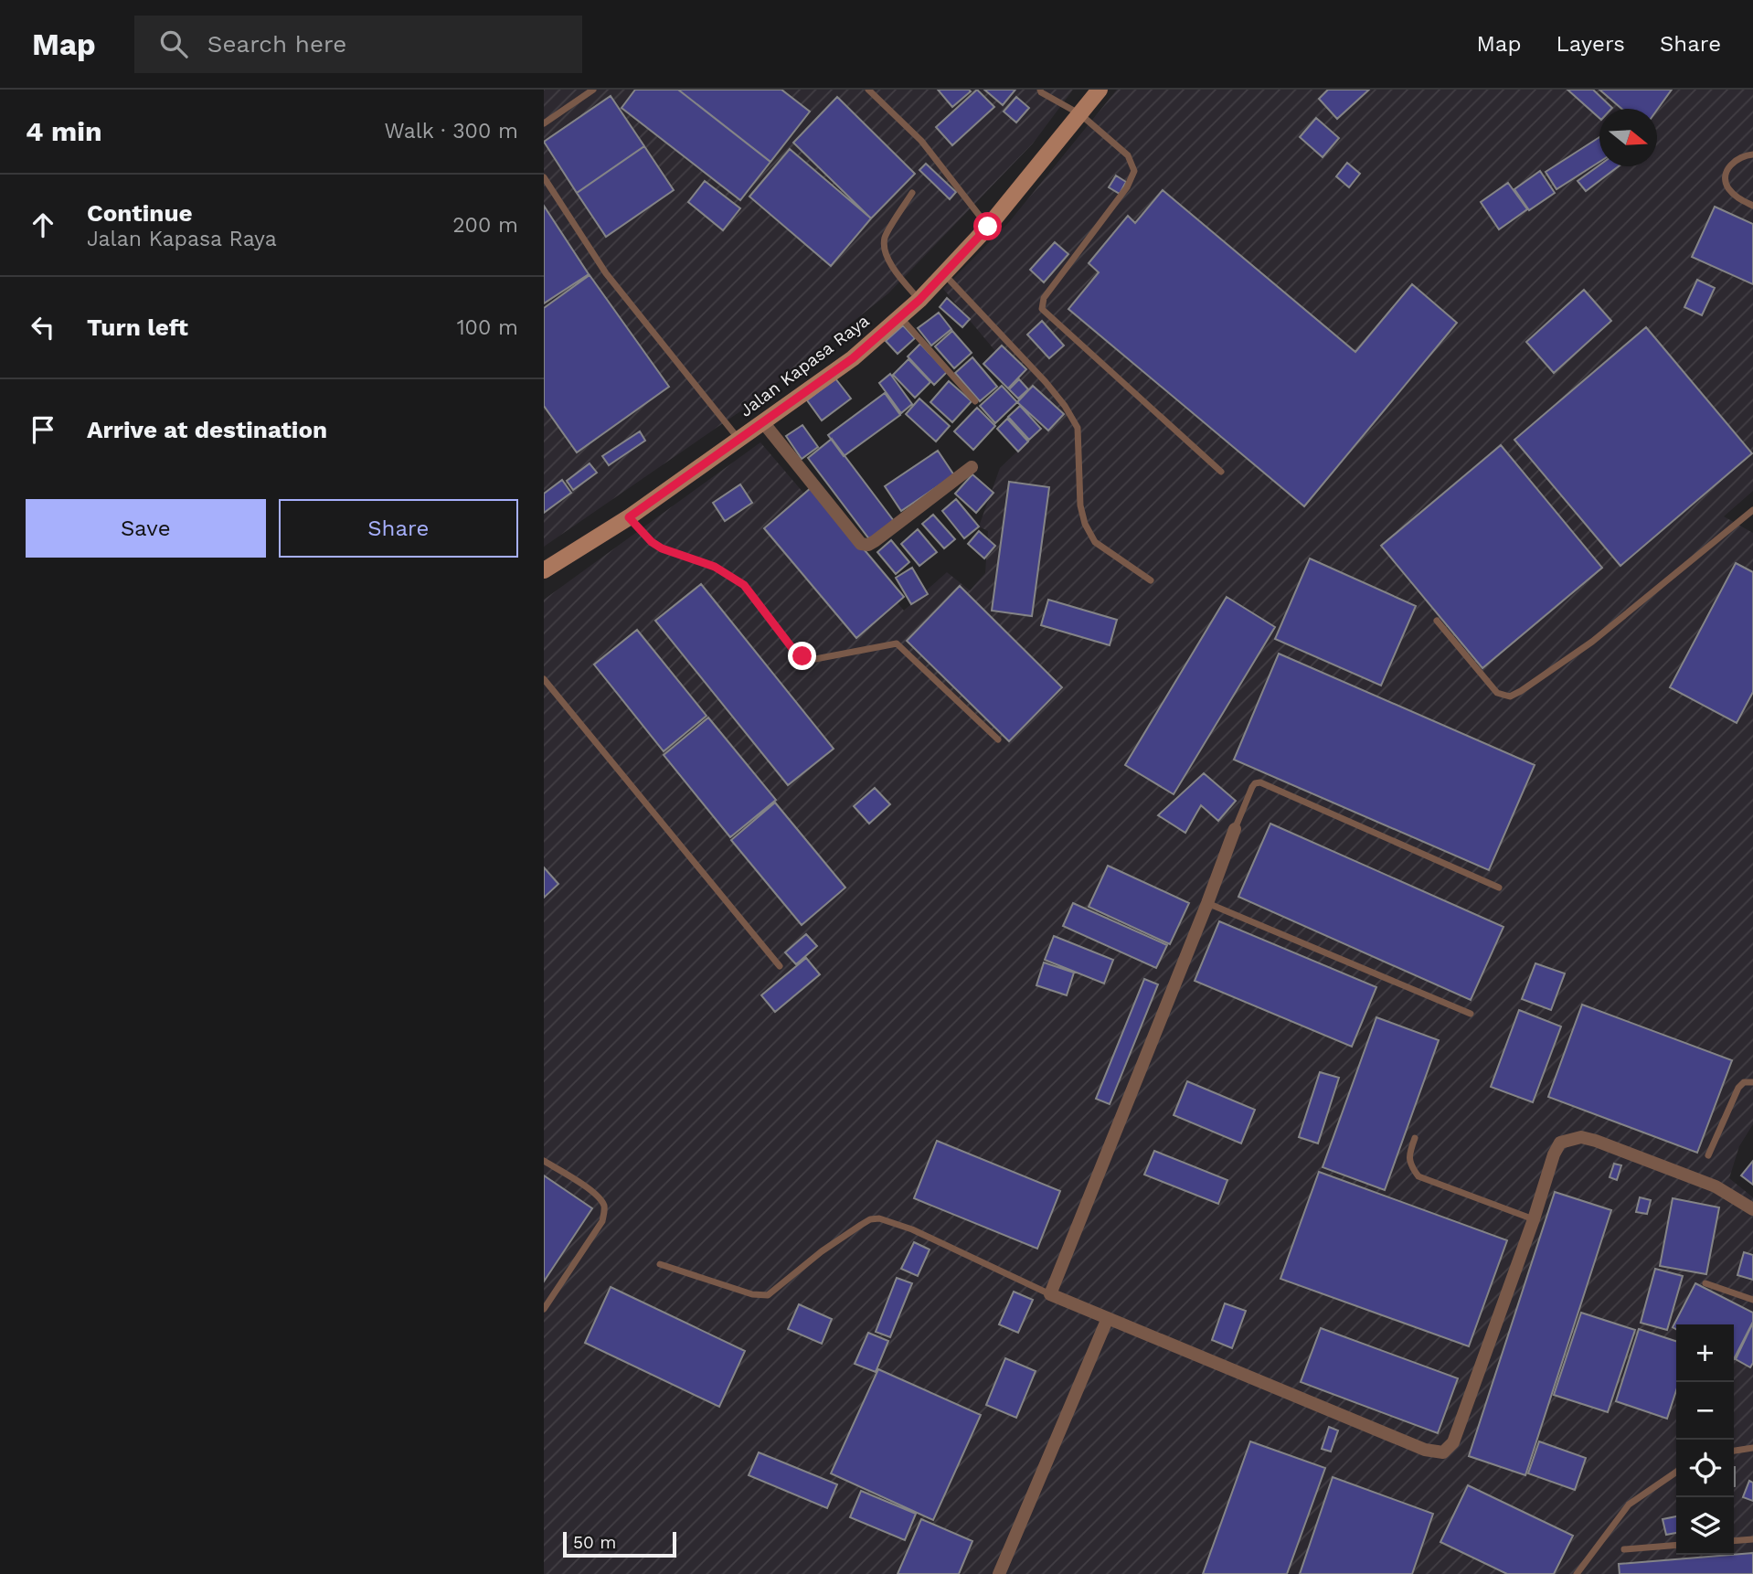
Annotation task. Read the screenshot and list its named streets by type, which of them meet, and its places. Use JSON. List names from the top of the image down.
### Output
{
  "streets": {
    "main road": ["Jalan Kapasa Raya"]
  },
  "scale_bar": "50 m",
  "north": "right",
  "page": {
    "header": "Map",
    "search": "Search here",
    "nav": ["Map", "Layers", "Share"],
    "heading": ["4 min", "Walk · 300 m"],
    "list": [
      ["Continue", "Jalan Kapasa Raya", "200 m"],
      ["Turn left", "100 m"],
      "Arrive at destination"
    ],
    "buttons": ["Save", "Share"],
    "map_buttons": ["+", "−"],
    "scale": "50 m"
  }
}
